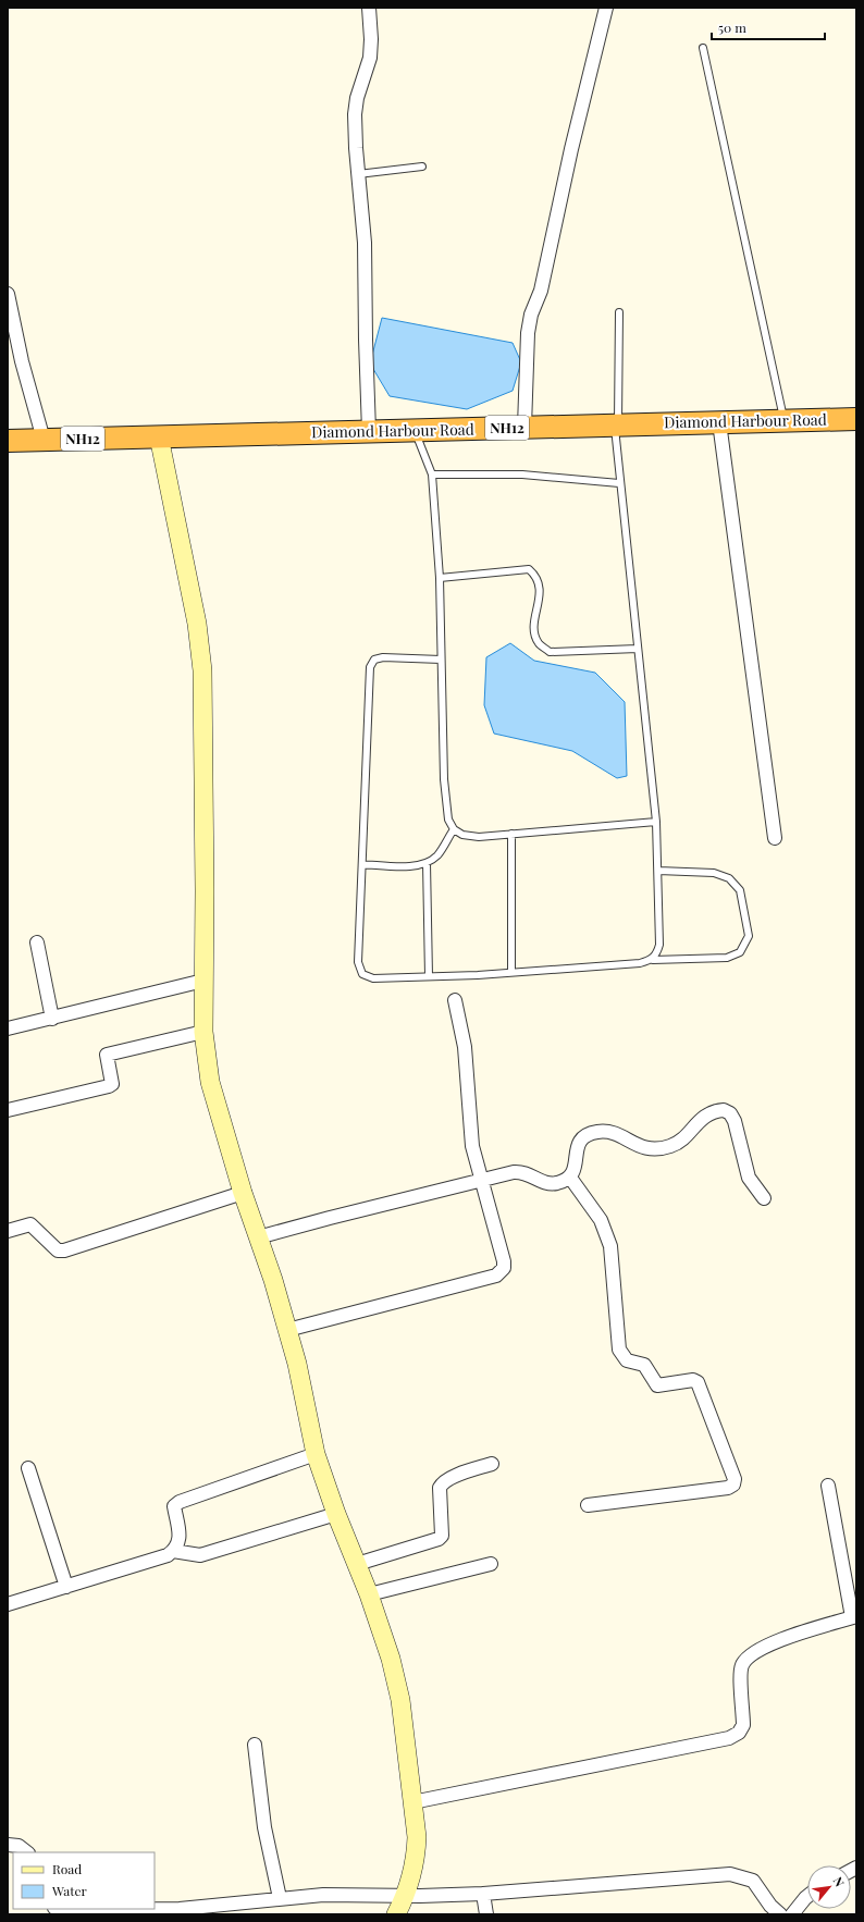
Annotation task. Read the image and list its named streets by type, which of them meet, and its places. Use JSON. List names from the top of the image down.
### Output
{
  "streets": {
    "highway": ["Diamond Harbour Road", "NH12"]
  },
  "legend": ["Road", "Water"],
  "scale_bar": "50 m",
  "north": "top right"
}
